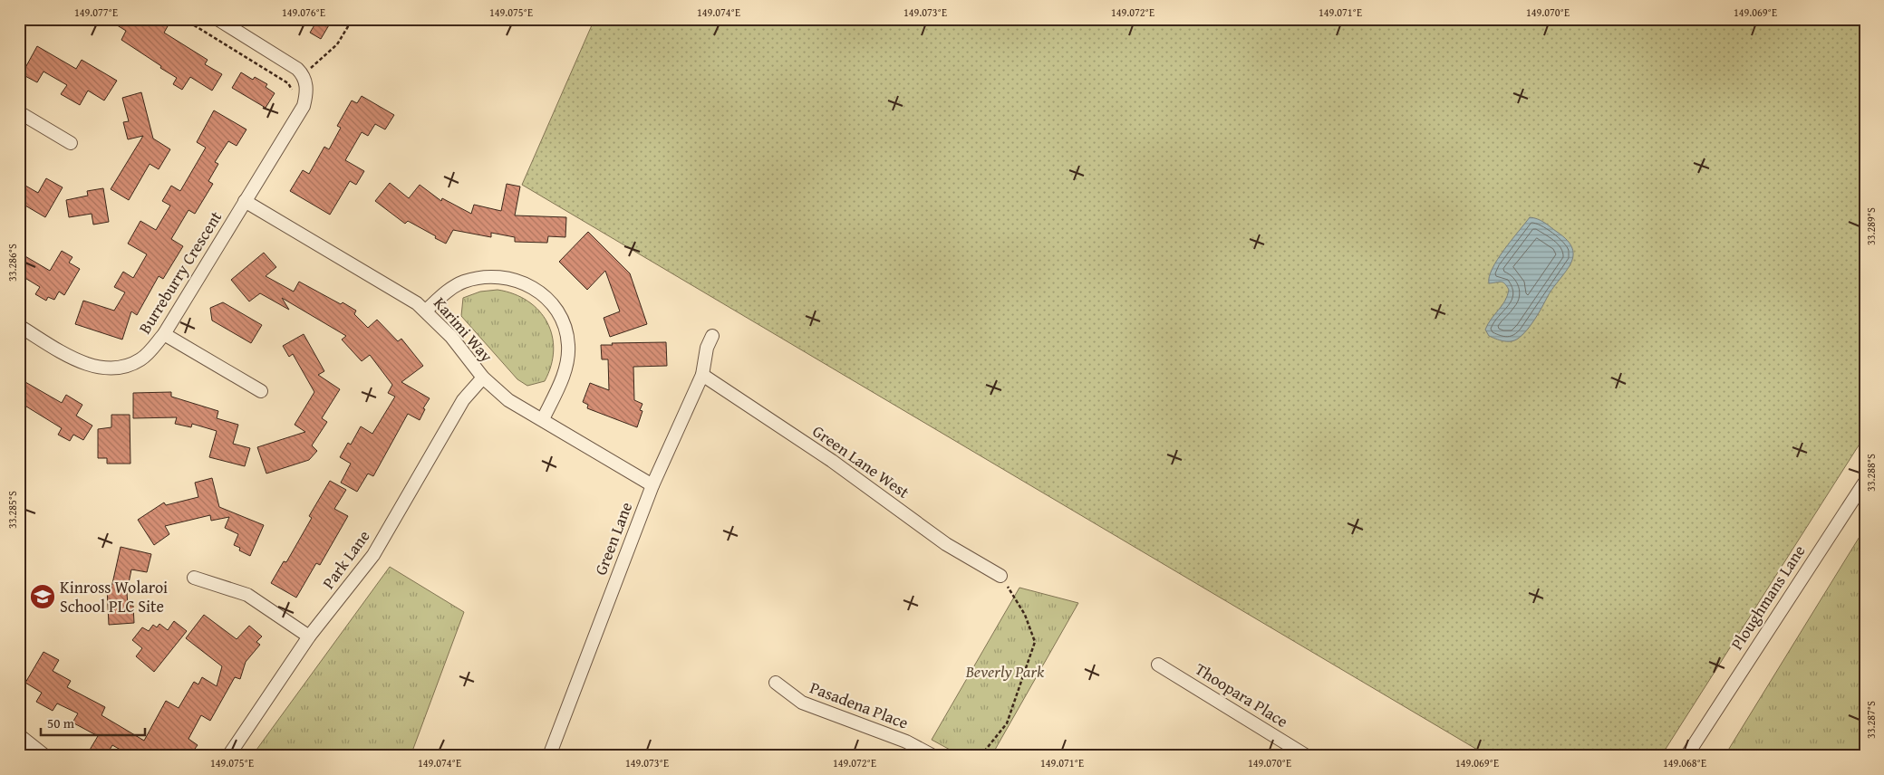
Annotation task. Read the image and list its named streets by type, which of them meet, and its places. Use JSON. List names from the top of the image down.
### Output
{
  "streets": {
    "street": [
      "Burreburry Crescent",
      "Karimi Way",
      "Green Lane West",
      "Green Lane",
      "Park Lane",
      "Ploughmans Lane",
      "Thoopara Place",
      "Pasadena Place"
    ]
  },
  "crossings": [
    ["Burreburry Crescent", "Karimi Way"],
    ["Karimi Way", "Green Lane"],
    ["Karimi Way", "Park Lane"],
    ["Green Lane West", "Green Lane"]
  ],
  "parks": ["Beverly Park"],
  "places": {
    "school or university": ["Kinross Wolaroi School PLC Site"]
  },
  "scale_bar": "50 m",
  "coordinates": [
    "149.077°E",
    "149.076°E",
    "149.075°E",
    "149.074°E",
    "149.073°E",
    "149.072°E",
    "149.071°E",
    "149.070°E",
    "149.069°E",
    "33.289°S",
    "33.286°S",
    "33.288°S",
    "33.285°S",
    "33.287°S",
    "149.068°E"
  ]
}
